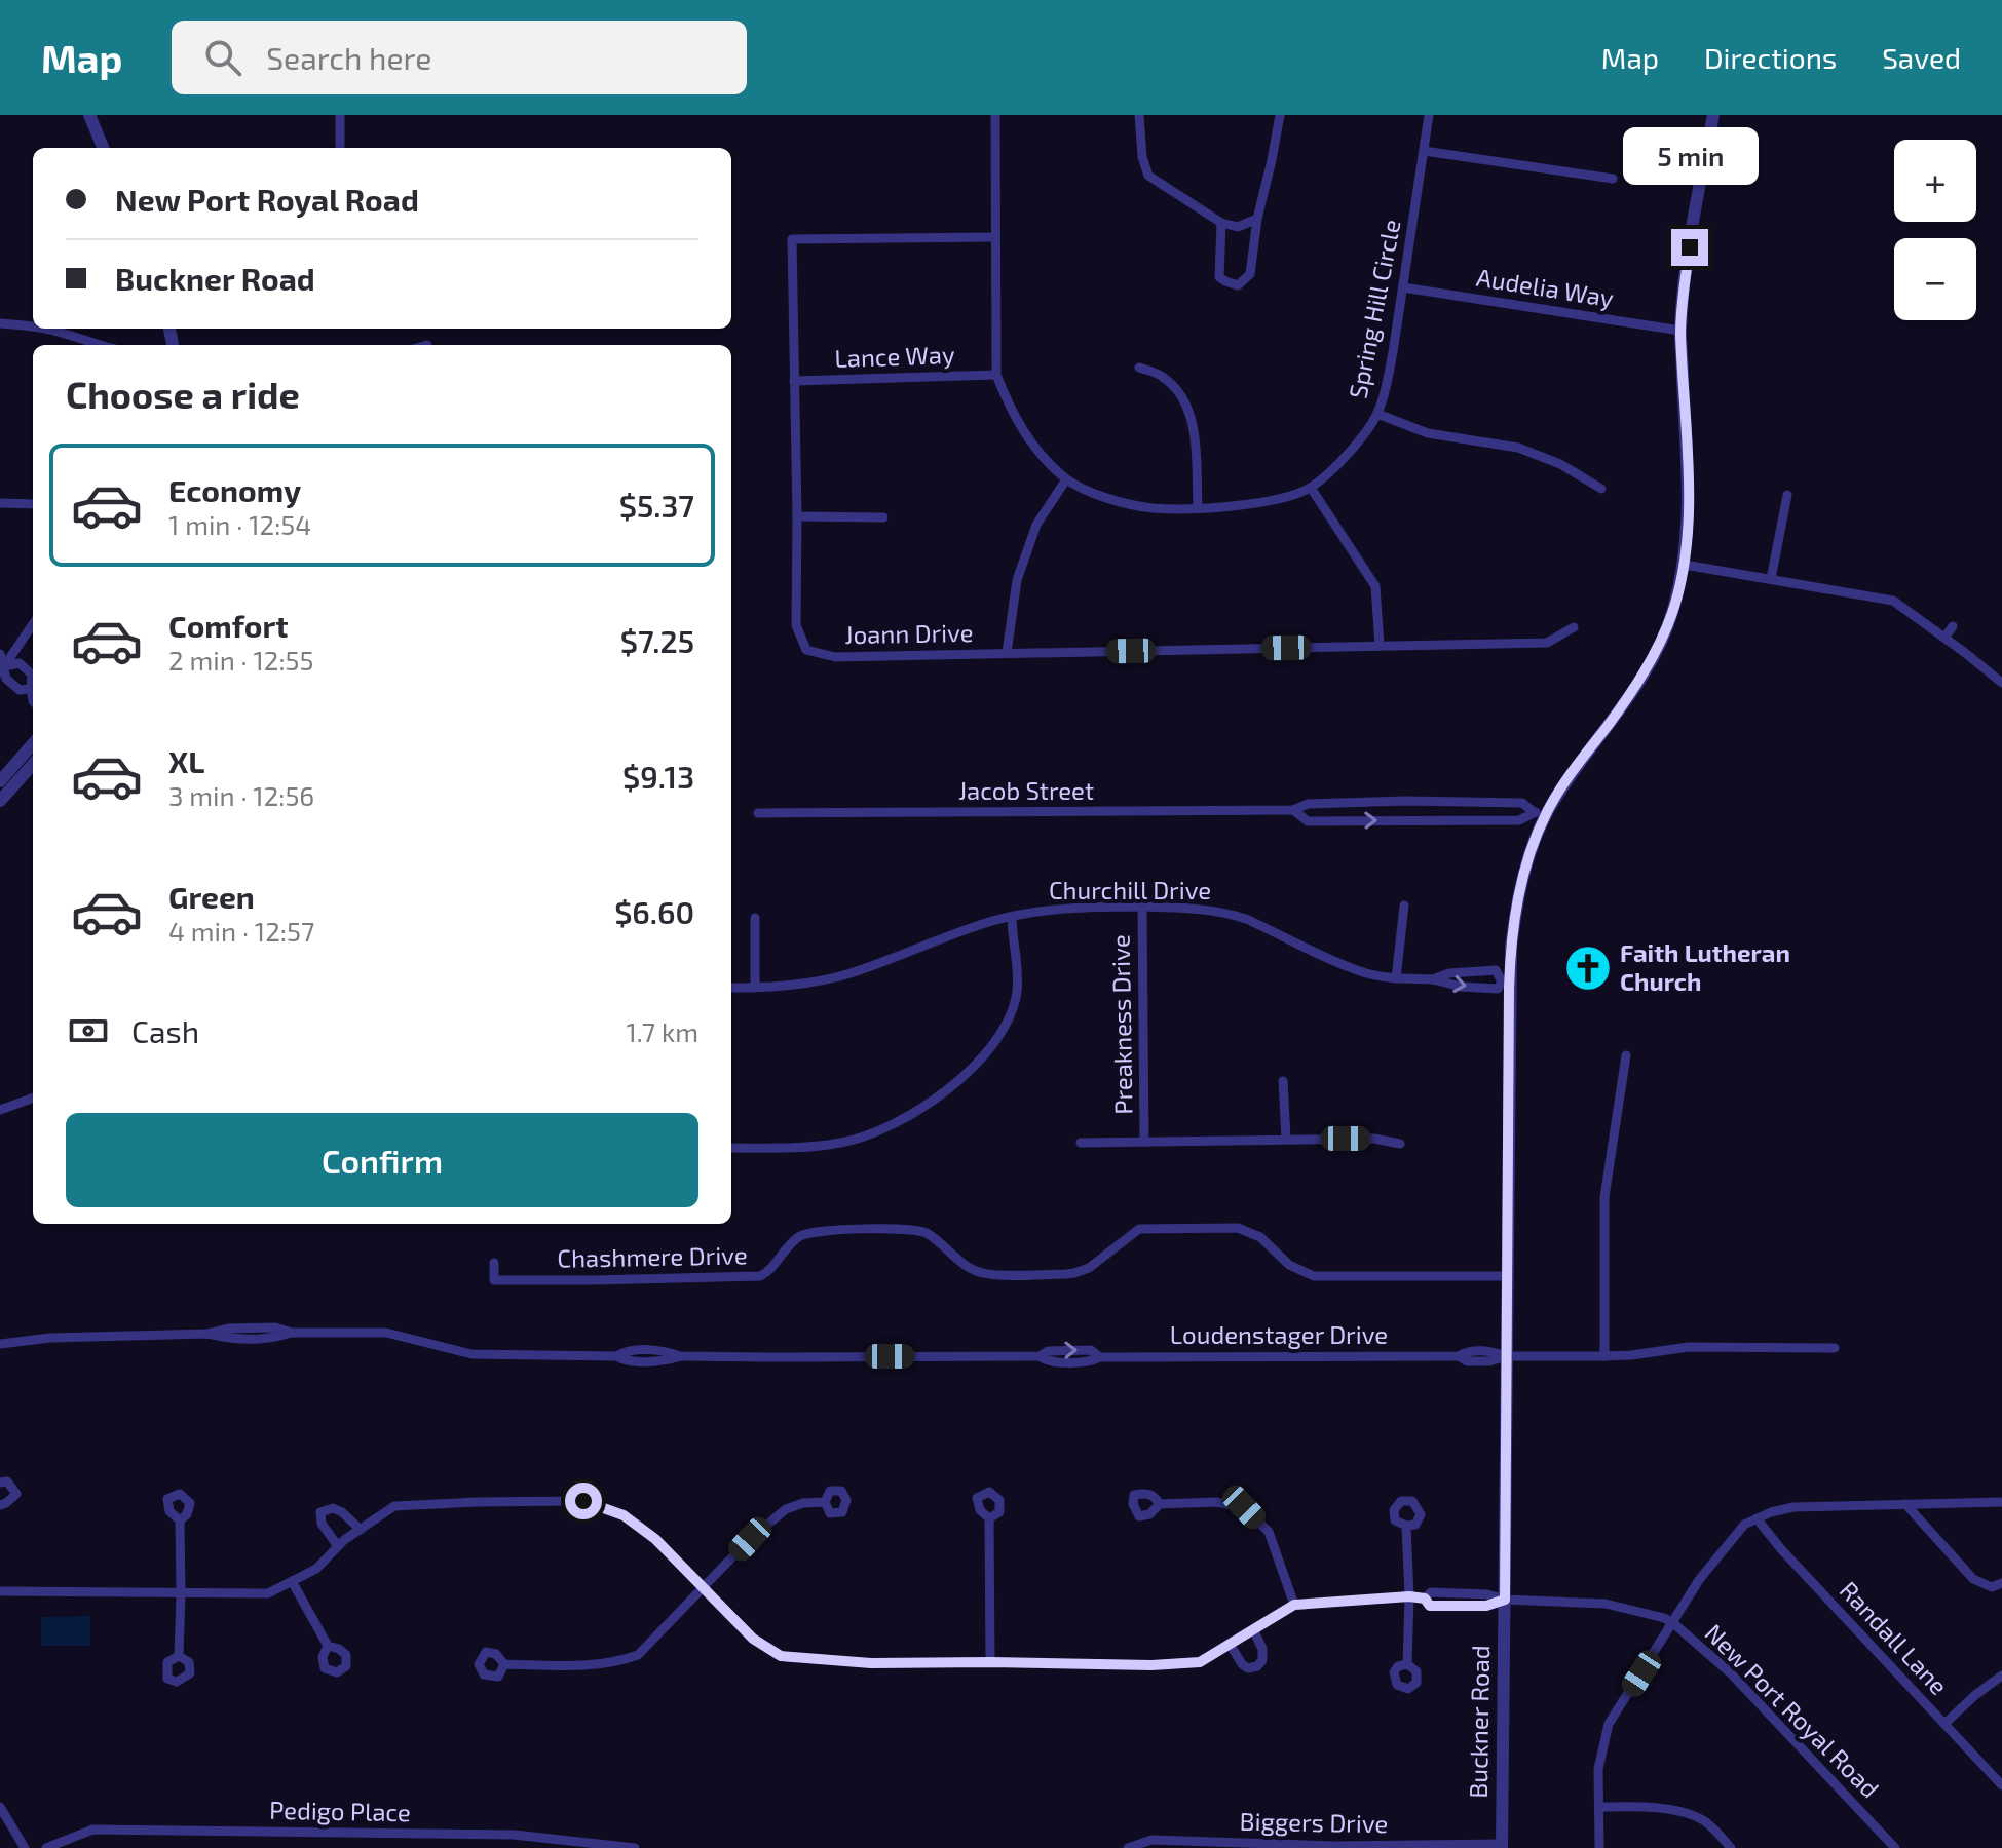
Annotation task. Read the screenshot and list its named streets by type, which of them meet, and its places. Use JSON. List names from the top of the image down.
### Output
{
  "streets": {
    "street": [
      "Audelia Way",
      "Spring Hill Circle",
      "Lance Way",
      "Joann Drive",
      "Jacob Street",
      "Churchill Drive",
      "Preakness Drive",
      "Chashmere Drive",
      "Loudenstager Drive",
      "Randall Lane",
      "New Port Royal Road",
      "Buckner Road",
      "Pedigo Place",
      "Biggers Drive"
    ]
  },
  "crossings": [
    ["Audelia Way", "Spring Hill Circle"],
    ["Audelia Way", "Buckner Road"],
    ["Spring Hill Circle", "Lance Way"],
    ["Spring Hill Circle", "Joann Drive"],
    ["Lance Way", "Joann Drive"],
    ["Jacob Street", "Buckner Road"],
    ["Churchill Drive", "Preakness Drive"],
    ["Churchill Drive", "Buckner Road"],
    ["Chashmere Drive", "Buckner Road"],
    ["Loudenstager Drive", "Buckner Road"],
    ["New Port Royal Road", "Buckner Road"],
    ["Buckner Road", "Biggers Drive"]
  ],
  "places": {
    "church": ["Faith Lutheran Church"]
  },
  "page": {
    "header": "Map",
    "search": "Search here",
    "nav": ["Map", "Directions", "Saved"],
    "bubble": "5 min",
    "map_buttons": ["+", "−"],
    "banner": ["New Port Royal Road", "Buckner Road"],
    "heading": "Choose a ride",
    "list": [
      {
        "name": "Economy",
        "note": "1 min · 12:54",
        "value": "$5.37"
      },
      {
        "name": "Comfort",
        "note": "2 min · 12:55",
        "value": "$7.25"
      },
      {
        "name": "XL",
        "note": "3 min · 12:56",
        "value": "$9.13"
      },
      {
        "name": "Green",
        "note": "4 min · 12:57",
        "value": "$6.60"
      }
    ],
    "pay": ["Cash", "1.7 km"],
    "buttons": "Confirm"
  }
}
